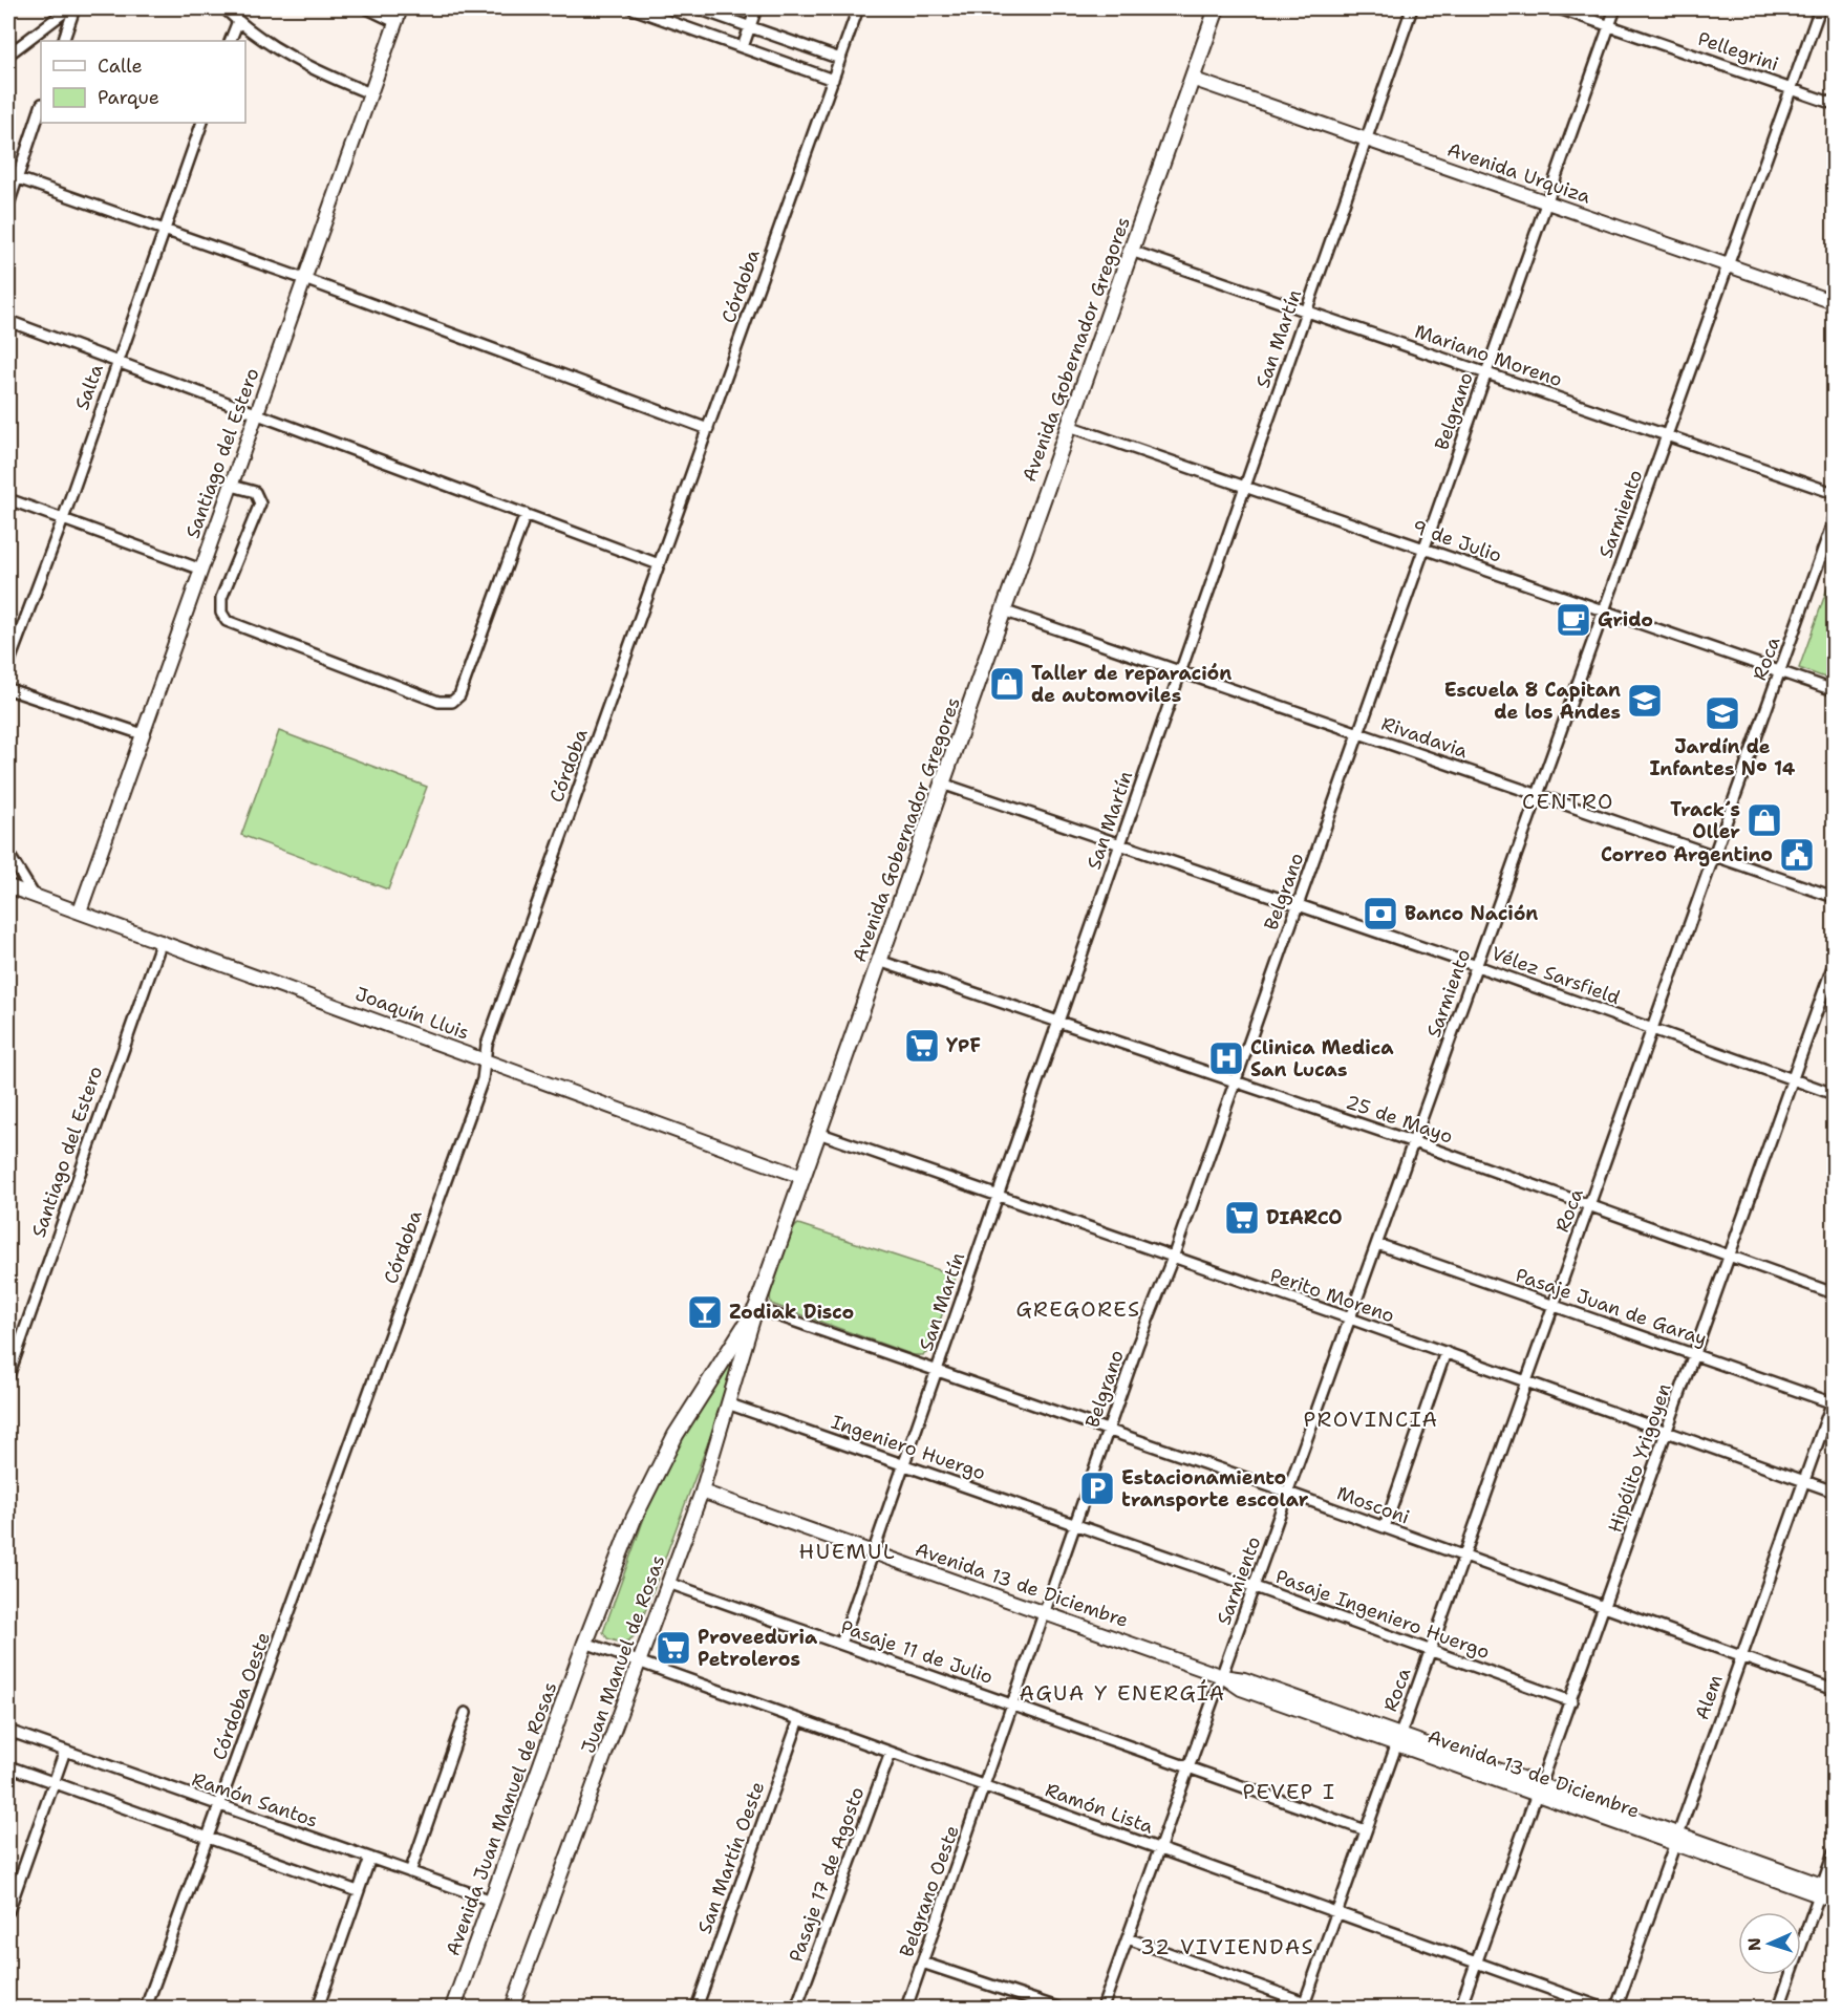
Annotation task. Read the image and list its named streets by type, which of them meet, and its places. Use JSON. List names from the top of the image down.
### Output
{
  "streets": {
    "main road": ["Avenida Gobernador Gregores", "Avenida Juan Manuel de Rosas"],
    "street": [
      "Pellegrini",
      "Avenida Urquiza",
      "Córdoba",
      "San Martín",
      "Mariano Moreno",
      "Salta",
      "Belgrano",
      "Santiago del Estero",
      "Sarmiento",
      "9 de Julio",
      "Roca",
      "Rivadavia",
      "Vélez Sarsfield",
      "Joaquín Lluis",
      "25 de Mayo",
      "Perito Moreno",
      "Pasaje Juan de Garay",
      "Ingeniero Huergo",
      "Hipólito Yrigoyen",
      "Mosconi",
      "Avenida 13 de Diciembre",
      "Pasaje Ingeniero Huergo",
      "Pasaje 11 de Julio",
      "Juan Manuel de Rosas",
      "Córdoba Oeste",
      "Alem",
      "Ramón Santos",
      "Ramón Lista",
      "San Martín Oeste",
      "Pasaje 17 de Agosto",
      "Belgrano Oeste"
    ]
  },
  "crossings": [
    ["Pellegrini", "Belgrano"],
    ["Pellegrini", "Sarmiento"],
    ["Avenida Urquiza", "San Martín"],
    ["Avenida Urquiza", "Avenida Gobernador Gregores"],
    ["Avenida Urquiza", "Belgrano"],
    ["Avenida Urquiza", "Sarmiento"],
    ["Córdoba", "Joaquín Lluis"],
    ["Córdoba", "Córdoba Oeste"],
    ["San Martín", "Mariano Moreno"],
    ["San Martín", "9 de Julio"],
    ["San Martín", "Rivadavia"],
    ["San Martín", "Vélez Sarsfield"],
    ["San Martín", "25 de Mayo"],
    ["San Martín", "Perito Moreno"],
    ["San Martín", "Ingeniero Huergo"],
    ["San Martín", "Mosconi"],
    ["San Martín", "Avenida 13 de Diciembre"],
    ["San Martín", "Pasaje 11 de Julio"],
    ["Avenida Gobernador Gregores", "Mariano Moreno"],
    ["Avenida Gobernador Gregores", "9 de Julio"],
    ["Avenida Gobernador Gregores", "Rivadavia"],
    ["Avenida Gobernador Gregores", "Vélez Sarsfield"],
    ["Avenida Gobernador Gregores", "Joaquín Lluis"],
    ["Avenida Gobernador Gregores", "25 de Mayo"],
    ["Avenida Gobernador Gregores", "Perito Moreno"],
    ["Avenida Gobernador Gregores", "Mosconi"],
    ["Avenida Gobernador Gregores", "Juan Manuel de Rosas"],
    ["Avenida Gobernador Gregores", "Ramón Lista"],
    ["Avenida Gobernador Gregores", "Avenida Juan Manuel de Rosas"],
    ["Mariano Moreno", "Belgrano"],
    ["Mariano Moreno", "Sarmiento"],
    ["Belgrano", "9 de Julio"],
    ["Belgrano", "Rivadavia"],
    ["Belgrano", "Vélez Sarsfield"],
    ["Belgrano", "25 de Mayo"],
    ["Belgrano", "Perito Moreno"],
    ["Belgrano", "Ingeniero Huergo"],
    ["Belgrano", "Mosconi"],
    ["Belgrano", "Avenida 13 de Diciembre"],
    ["Belgrano", "Pasaje Ingeniero Huergo"],
    ["Belgrano", "Pasaje 11 de Julio"],
    ["Belgrano", "Ramón Lista"],
    ["Belgrano", "Belgrano Oeste"],
    ["Santiago del Estero", "Joaquín Lluis"],
    ["Sarmiento", "9 de Julio"],
    ["Sarmiento", "Rivadavia"],
    ["Sarmiento", "Vélez Sarsfield"],
    ["Sarmiento", "25 de Mayo"],
    ["Sarmiento", "Perito Moreno"],
    ["Sarmiento", "Pasaje Juan de Garay"],
    ["Sarmiento", "Mosconi"],
    ["Sarmiento", "Avenida 13 de Diciembre"],
    ["Sarmiento", "Pasaje Ingeniero Huergo"],
    ["Sarmiento", "Pasaje 11 de Julio"],
    ["Sarmiento", "Ramón Lista"],
    ["9 de Julio", "Roca"],
    ["Roca", "Rivadavia"],
    ["Roca", "Vélez Sarsfield"],
    ["Roca", "25 de Mayo"],
    ["Roca", "Perito Moreno"],
    ["Roca", "Pasaje Juan de Garay"],
    ["Roca", "Mosconi"],
    ["Roca", "Avenida 13 de Diciembre"],
    ["Roca", "Pasaje Ingeniero Huergo"],
    ["Roca", "Pasaje 11 de Julio"],
    ["Roca", "Ramón Lista"],
    ["Vélez Sarsfield", "Hipólito Yrigoyen"],
    ["25 de Mayo", "Hipólito Yrigoyen"],
    ["Perito Moreno", "Hipólito Yrigoyen"],
    ["Perito Moreno", "Alem"],
    ["Pasaje Juan de Garay", "Hipólito Yrigoyen"],
    ["Pasaje Juan de Garay", "Alem"],
    ["Ingeniero Huergo", "Pasaje Ingeniero Huergo"],
    ["Ingeniero Huergo", "Juan Manuel de Rosas"],
    ["Hipólito Yrigoyen", "Mosconi"],
    ["Hipólito Yrigoyen", "Avenida 13 de Diciembre"],
    ["Hipólito Yrigoyen", "Pasaje Ingeniero Huergo"],
    ["Hipólito Yrigoyen", "Ramón Lista"],
    ["Mosconi", "Juan Manuel de Rosas"],
    ["Mosconi", "Alem"],
    ["Avenida 13 de Diciembre", "Juan Manuel de Rosas"],
    ["Avenida 13 de Diciembre", "Alem"],
    ["Pasaje 11 de Julio", "Juan Manuel de Rosas"],
    ["Juan Manuel de Rosas", "Ramón Lista"],
    ["Córdoba Oeste", "Ramón Santos"],
    ["Ramón Santos", "Avenida Juan Manuel de Rosas"],
    ["Ramón Lista", "Avenida Juan Manuel de Rosas"],
    ["Ramón Lista", "San Martín Oeste"],
    ["Ramón Lista", "Pasaje 17 de Agosto"],
    ["Ramón Lista", "Belgrano Oeste"]
  ],
  "districts": [
    "CENTRO",
    "GREGORES",
    "PROVINCIA",
    "HUEMUL",
    "AGUA Y ENERGÍA",
    "PEVEP I",
    "32 VIVIENDAS"
  ],
  "places": {
    "cafe": ["Grido"],
    "shop": ["Taller de reparación de automoviles", "Track´s Oller"],
    "school or university": ["Escuela 8 Capitan de los Andes", "Jardín de Infantes N° 14"],
    "public building": ["Correo Argentino"],
    "bank": ["Banco Nación"],
    "supermarket": ["YPF", "DIARCO", "Proveeduria Petroleros"],
    "hospital": ["Clinica Medica San Lucas"],
    "bar": ["Zodiak Disco"],
    "parking": ["Estacionamiento transporte escolar"]
  },
  "legend": ["Calle", "Parque"],
  "north": "left"
}
